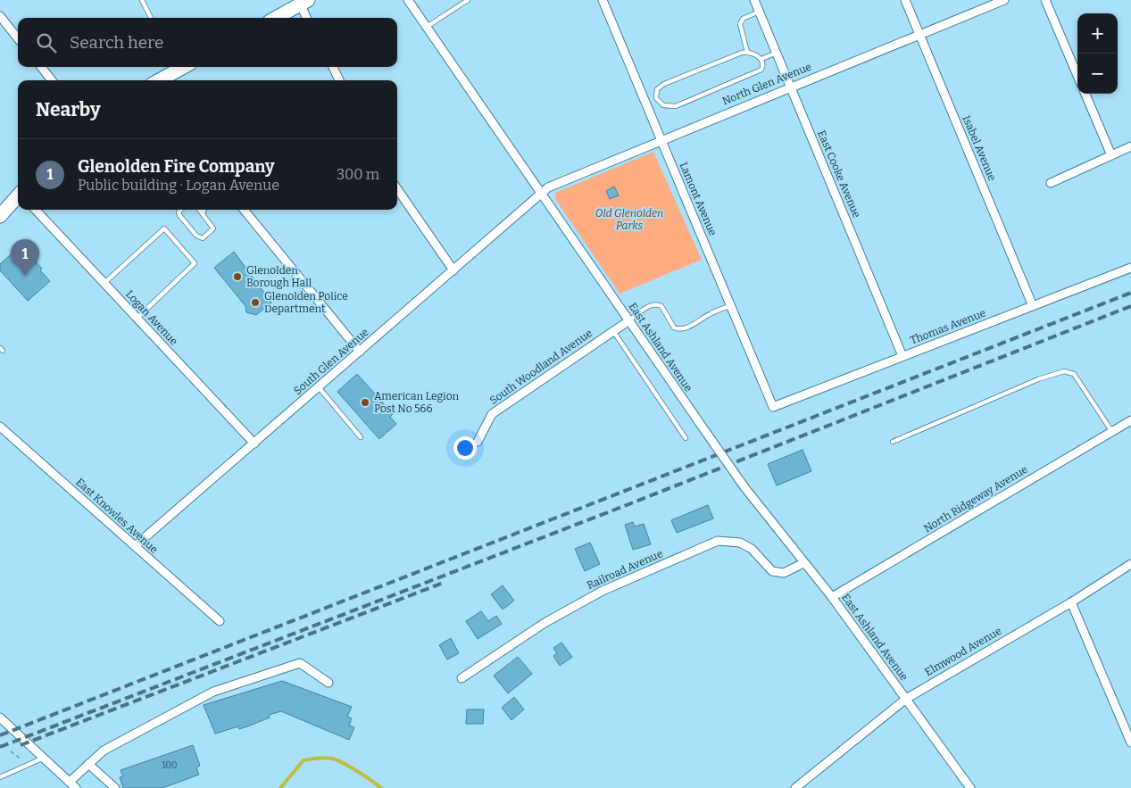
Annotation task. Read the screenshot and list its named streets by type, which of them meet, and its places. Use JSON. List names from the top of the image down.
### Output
{
  "streets": {
    "street": [
      "North Glen Avenue",
      "Isabel Avenue",
      "East Cooke Avenue",
      "Lamont Avenue",
      "Logan Avenue",
      "Thomas Avenue",
      "East Ashland Avenue",
      "South Glen Avenue",
      "South Woodland Avenue",
      "North Ridgeway Avenue",
      "East Knowles Avenue",
      "Railroad Avenue",
      "Elmwood Avenue"
    ]
  },
  "crossings": [
    ["North Glen Avenue", "Isabel Avenue"],
    ["North Glen Avenue", "East Cooke Avenue"],
    ["North Glen Avenue", "Lamont Avenue"],
    ["North Glen Avenue", "East Ashland Avenue"],
    ["North Glen Avenue", "South Glen Avenue"],
    ["Isabel Avenue", "Thomas Avenue"],
    ["East Cooke Avenue", "Thomas Avenue"],
    ["Lamont Avenue", "Thomas Avenue"],
    ["Logan Avenue", "South Glen Avenue"],
    ["East Ashland Avenue", "South Glen Avenue"],
    ["East Ashland Avenue", "South Woodland Avenue"],
    ["East Ashland Avenue", "North Ridgeway Avenue"],
    ["East Ashland Avenue", "Railroad Avenue"],
    ["East Ashland Avenue", "Elmwood Avenue"],
    ["South Glen Avenue", "East Knowles Avenue"]
  ],
  "parks": ["Old Glenolden Parks"],
  "places": ["Glenolden Borough Hall", "Glenolden Police Department", "American Legion Post No 566"],
  "house_numbers": ["100"],
  "page": {
    "map_buttons": ["+", "−"],
    "search": "Search here",
    "heading": "Nearby",
    "list": [
      {
        "mark": "1",
        "name": "Glenolden Fire Company",
        "note": "Public building · Logan Avenue",
        "value": "300 m"
      }
    ],
    "pins": "1"
  }
}
